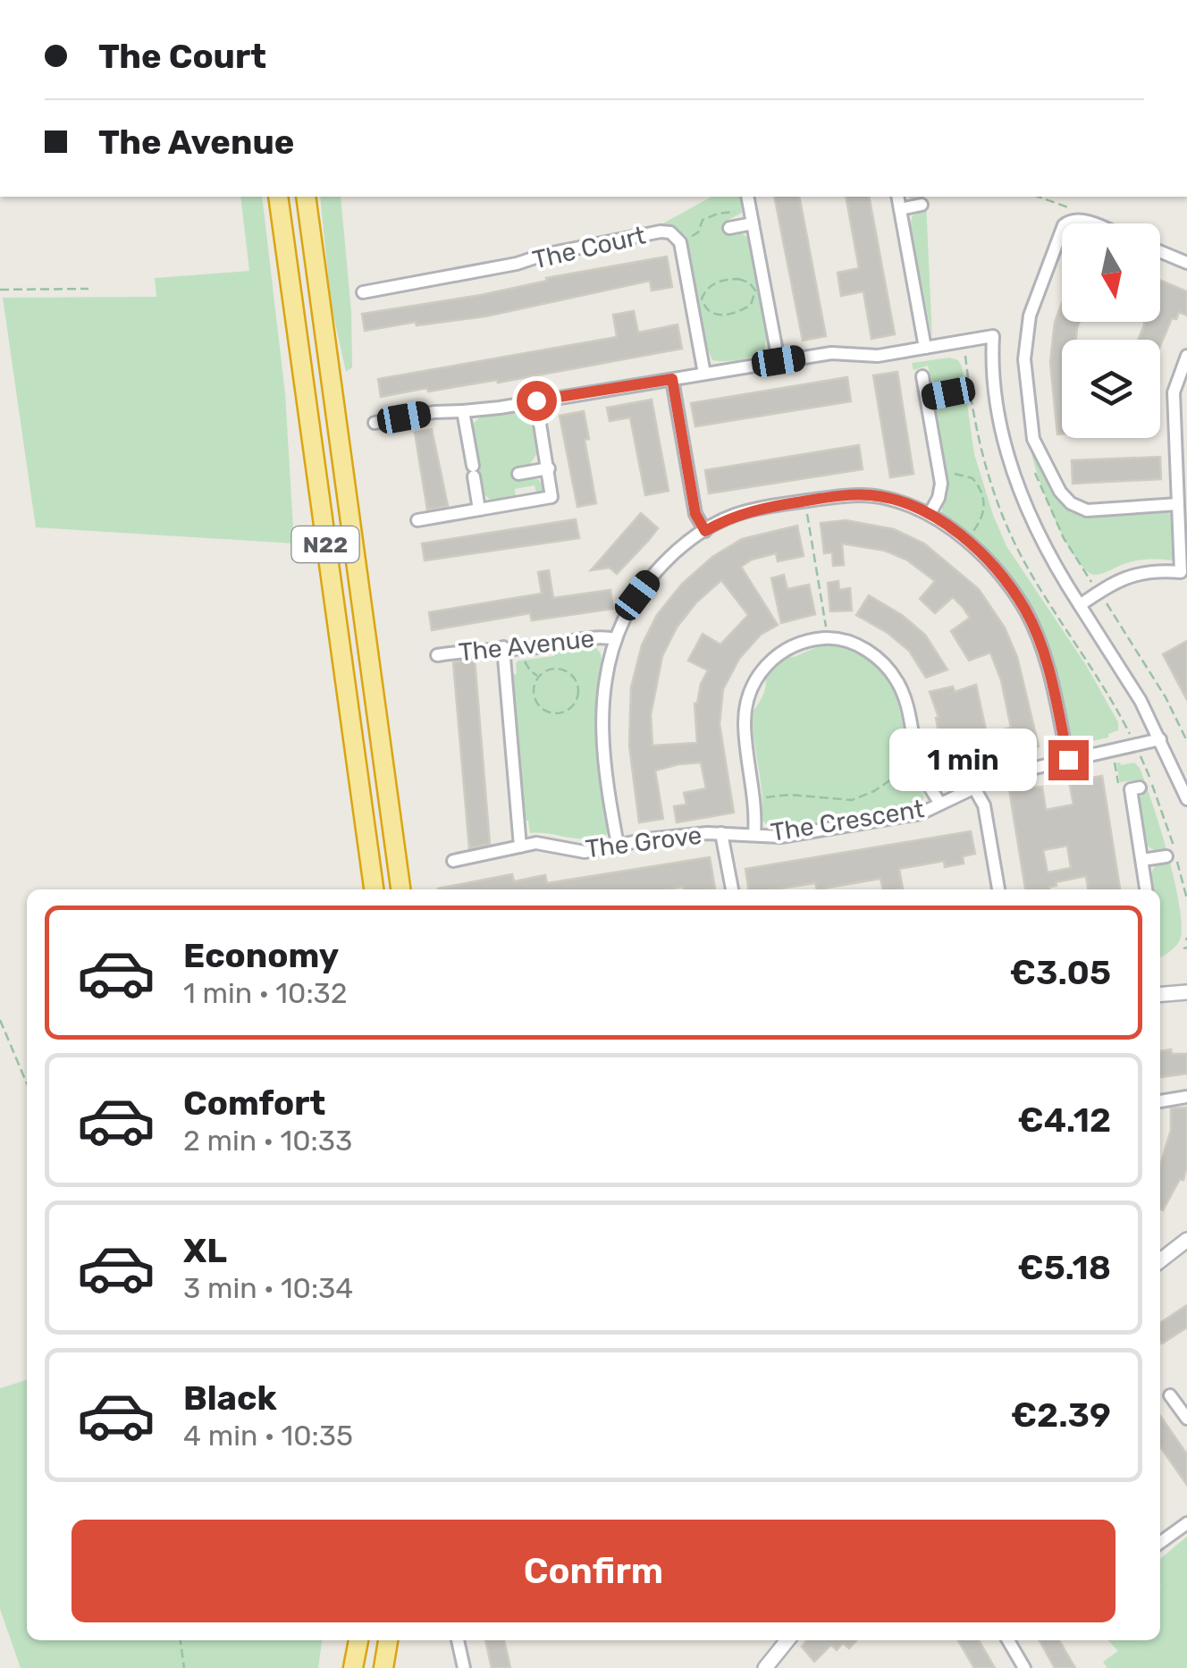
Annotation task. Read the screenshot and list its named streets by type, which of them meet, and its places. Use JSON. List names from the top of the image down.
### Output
{
  "streets": {
    "highway": ["N22"],
    "street": [
      "The Court",
      "The Avenue",
      "The Crescent",
      "The Grove"
    ]
  },
  "crossings": [
    ["The Avenue", "The Crescent"],
    ["The Avenue", "The Grove"],
    ["The Crescent", "The Grove"]
  ],
  "north": "bottom",
  "page": {
    "banner": ["The Court", "The Avenue"],
    "bubble": "1 min",
    "list": [
      {
        "name": "Economy",
        "note": "1 min · 10:32",
        "value": "€3.05"
      },
      {
        "name": "Comfort",
        "note": "2 min · 10:33",
        "value": "€4.12"
      },
      {
        "name": "XL",
        "note": "3 min · 10:34",
        "value": "€5.18"
      },
      {
        "name": "Black",
        "note": "4 min · 10:35",
        "value": "€2.39"
      }
    ],
    "buttons": "Confirm"
  }
}
